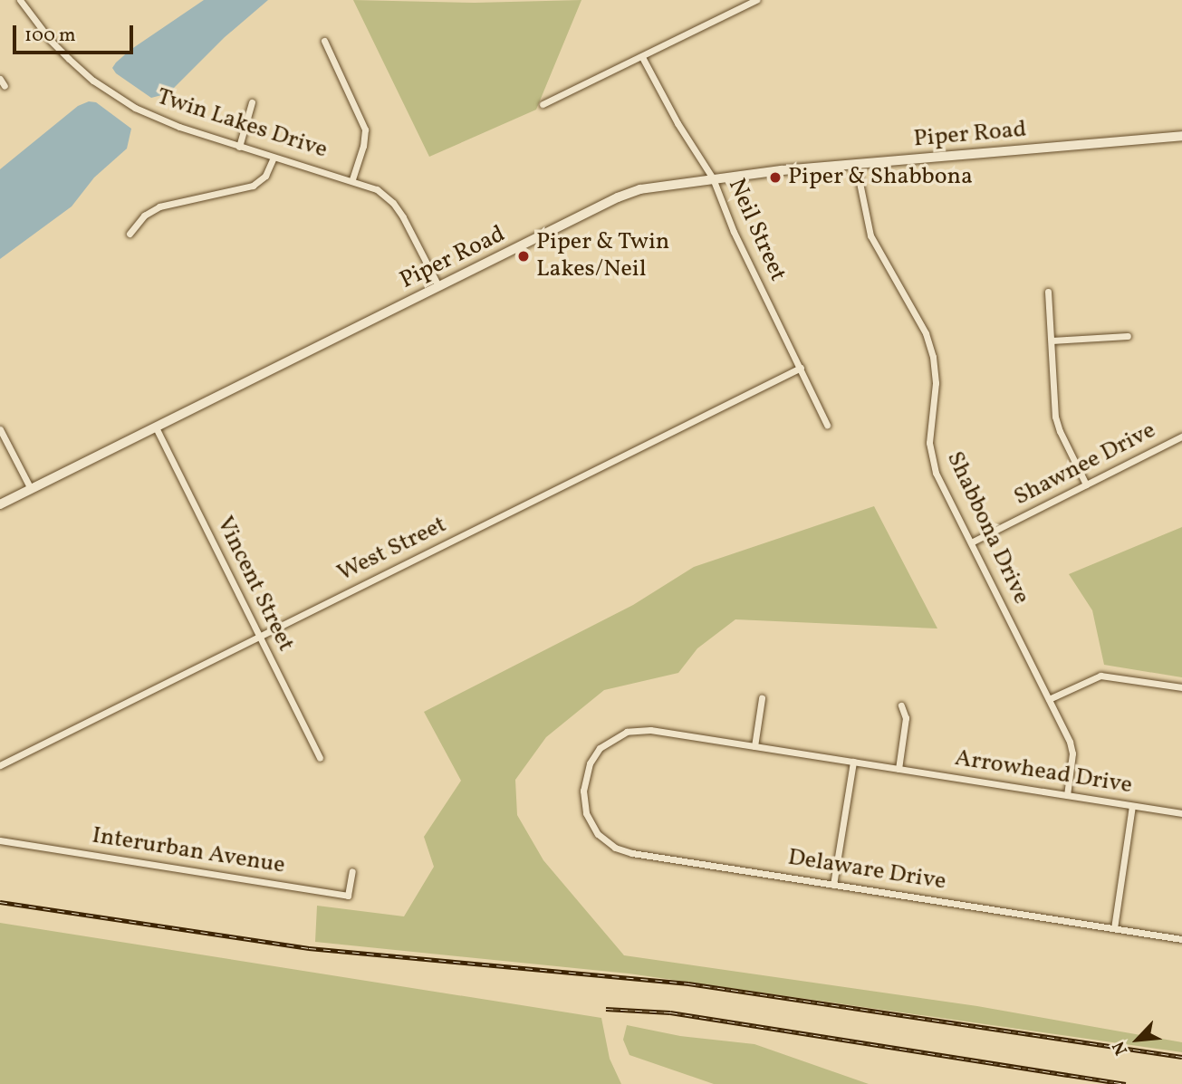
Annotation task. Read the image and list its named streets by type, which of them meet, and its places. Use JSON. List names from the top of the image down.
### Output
{
  "streets": {
    "street": [
      "Twin Lakes Drive",
      "Piper Road",
      "Neil Street",
      "Shawnee Drive",
      "Shabbona Drive",
      "West Street",
      "Vincent Street",
      "Arrowhead Drive",
      "Interurban Avenue",
      "Delaware Drive"
    ]
  },
  "crossings": [
    ["Twin Lakes Drive", "Piper Road"],
    ["Piper Road", "Neil Street"],
    ["Piper Road", "Shabbona Drive"],
    ["Piper Road", "Vincent Street"],
    ["Neil Street", "West Street"],
    ["Shawnee Drive", "Shabbona Drive"],
    ["Shabbona Drive", "Arrowhead Drive"],
    ["West Street", "Vincent Street"],
    ["Arrowhead Drive", "Delaware Drive"]
  ],
  "places": ["Piper & Shabbona", "Piper & Twin Lakes/Neil"],
  "scale_bar": "100 m",
  "north": "bottom left"
}
